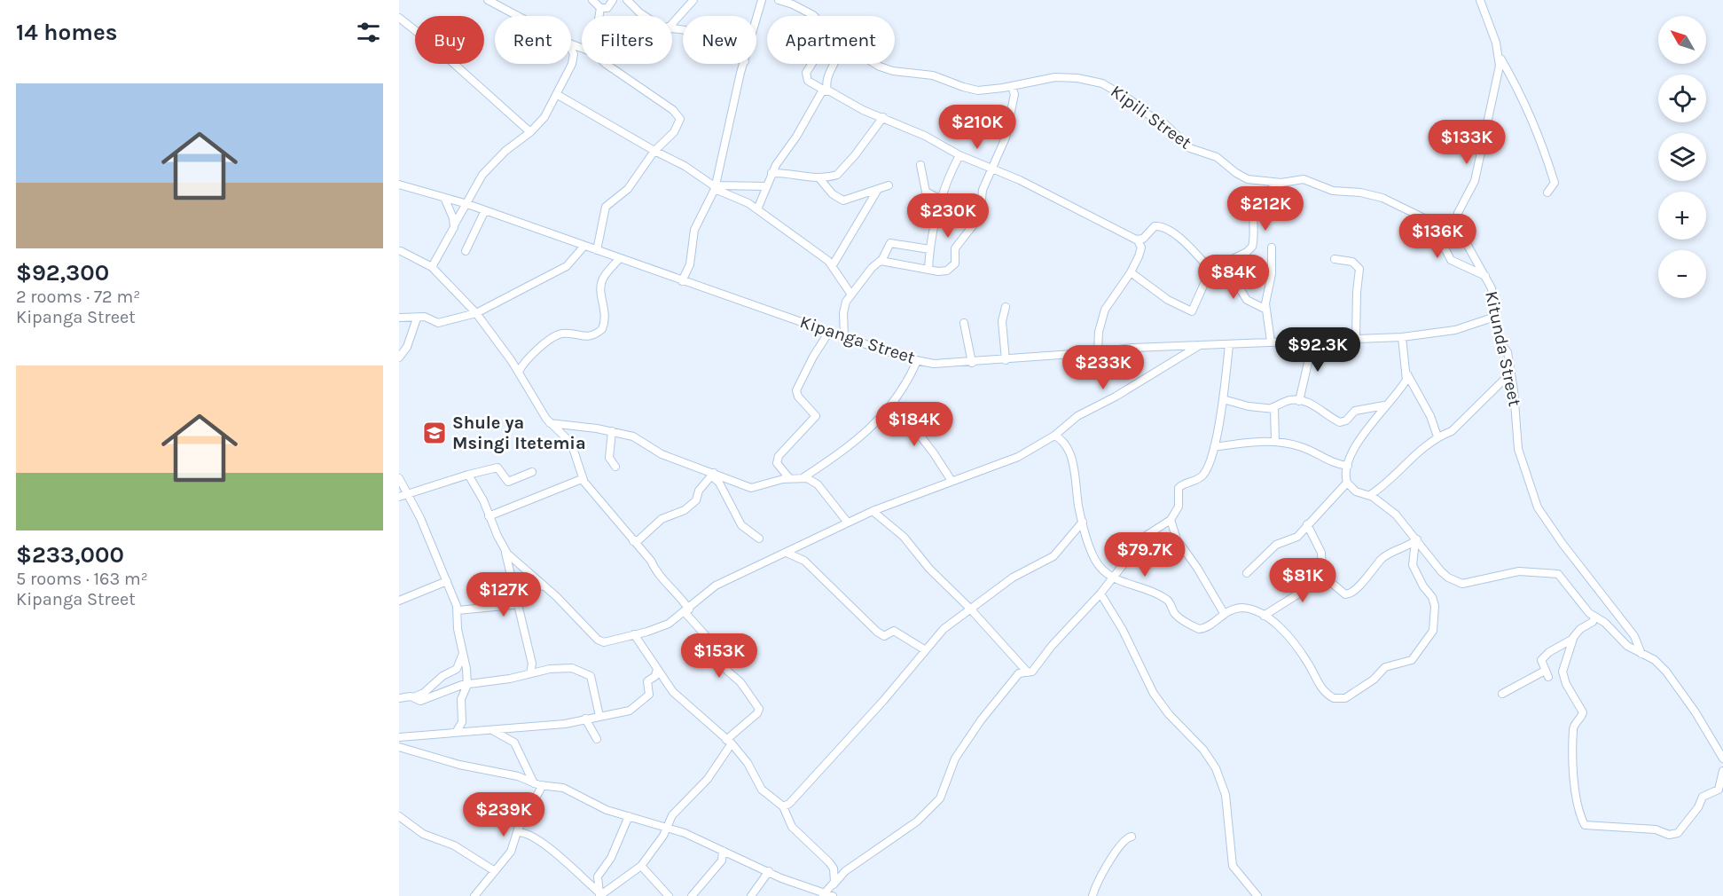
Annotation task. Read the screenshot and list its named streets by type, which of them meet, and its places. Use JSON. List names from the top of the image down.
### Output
{
  "streets": {
    "street": ["Kipili Street", "Kipanga Street", "Kitunda Street"]
  },
  "crossings": [
    ["Kipili Street", "Kitunda Street"],
    ["Kipanga Street", "Kitunda Street"]
  ],
  "places": {
    "school or university": ["Shule ya Msingi Itetemia"]
  },
  "north": "top left",
  "page": {
    "heading": "14 homes",
    "map_buttons": ["+", "−"],
    "chip": [
      "Buy",
      "Rent",
      "Filters",
      "New",
      "Apartment"
    ],
    "list": [
      {
        "name": "$92,300",
        "note": "2 rooms · 72 m² · Kipanga Street"
      },
      {
        "name": "$233,000",
        "note": "5 rooms · 163 m² · Kipanga Street"
      }
    ],
    "price": [
      "$210K",
      "$133K",
      "$212K",
      "$230K",
      "$136K",
      "$84K",
      "$92.3K",
      "$233K",
      "$184K",
      "$79.7K",
      "$81K",
      "$127K",
      "$153K",
      "$239K"
    ]
  }
}
